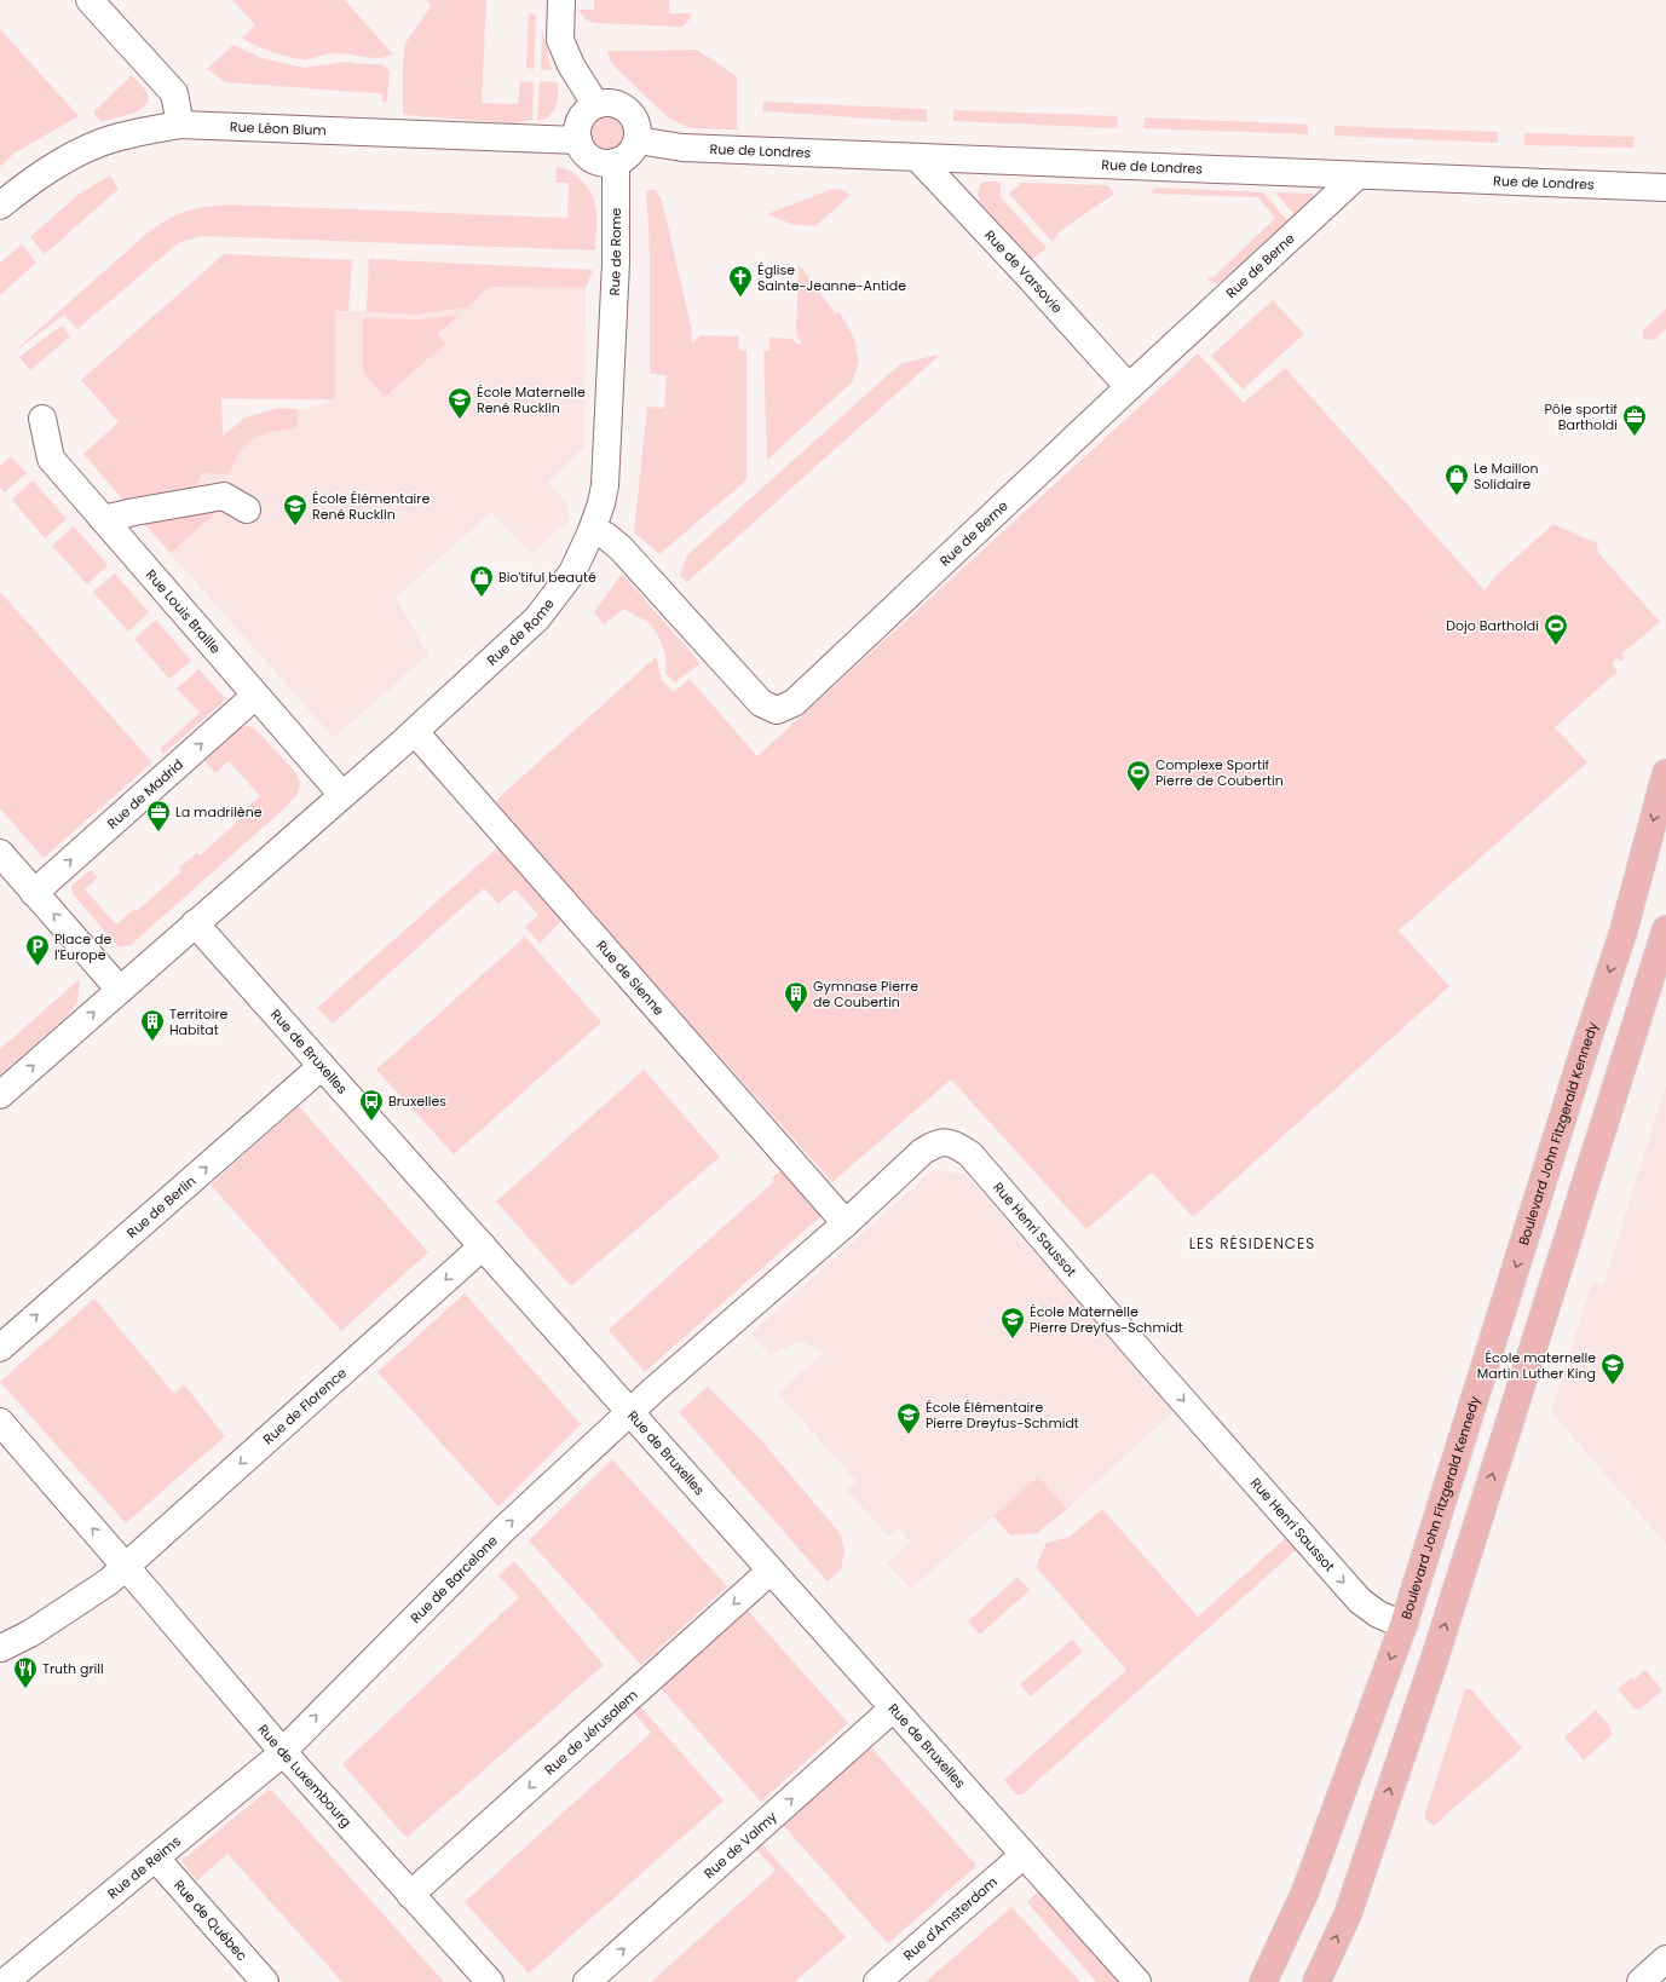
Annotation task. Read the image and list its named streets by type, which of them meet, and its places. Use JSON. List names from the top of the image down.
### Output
{
  "streets": {
    "main road": ["Boulevard John Fitzgerald Kennedy"],
    "street": [
      "Rue Léon Blum",
      "Rue de Londres",
      "Rue de Rome",
      "Rue de Berne",
      "Rue de Varsovie",
      "Rue Louis Braille",
      "Rue de Madrid",
      "Rue de Sienne",
      "Rue de Bruxelles",
      "Rue de Berlin",
      "Rue Henri Saussot",
      "Rue de Florence",
      "Rue de Barcelone",
      "Rue de Jérusalem",
      "Rue de Luxembourg",
      "Rue de Valmy",
      "Rue de Reims",
      "Rue d'Amsterdam",
      "Rue de Québec"
    ]
  },
  "crossings": [
    ["Rue Léon Blum", "Rue de Londres"],
    ["Rue Léon Blum", "Rue de Rome"],
    ["Rue de Londres", "Rue de Rome"],
    ["Rue de Londres", "Rue de Berne"],
    ["Rue de Londres", "Rue de Varsovie"],
    ["Rue de Rome", "Rue de Berne"],
    ["Rue de Rome", "Rue Louis Braille"],
    ["Rue de Rome", "Rue de Sienne"],
    ["Rue de Rome", "Rue de Bruxelles"],
    ["Rue de Berne", "Rue de Varsovie"],
    ["Rue Louis Braille", "Rue de Madrid"],
    ["Rue de Sienne", "Rue Henri Saussot"],
    ["Rue de Bruxelles", "Rue de Berlin"],
    ["Rue de Bruxelles", "Rue Henri Saussot"],
    ["Rue de Bruxelles", "Rue de Florence"],
    ["Rue de Bruxelles", "Rue de Barcelone"],
    ["Rue de Bruxelles", "Rue de Jérusalem"],
    ["Rue de Bruxelles", "Rue de Valmy"],
    ["Rue de Bruxelles", "Rue d'Amsterdam"],
    ["Boulevard John Fitzgerald Kennedy", "Rue Henri Saussot"],
    ["Rue Henri Saussot", "Rue de Barcelone"],
    ["Rue de Florence", "Rue de Luxembourg"],
    ["Rue de Barcelone", "Rue de Luxembourg"],
    ["Rue de Barcelone", "Rue de Reims"],
    ["Rue de Jérusalem", "Rue de Luxembourg"],
    ["Rue de Luxembourg", "Rue de Reims"],
    ["Rue de Reims", "Rue de Québec"]
  ],
  "one_way": [
    "Rue Henri Saussot",
    "Rue de Florence",
    "Rue de Barcelone",
    "Rue de Jérusalem",
    "Rue de Valmy"
  ],
  "districts": ["LES RÉSIDENCES"],
  "places": {
    "church": ["Église Sainte-Jeanne-Antide"],
    "school or university": [
      "École Maternelle René Rucklin",
      "École Élémentaire René Rucklin",
      "École Maternelle Pierre Dreyfus-Schmidt",
      "École maternelle Martin Luther King",
      "École Élémentaire Pierre Dreyfus-Schmidt"
    ],
    "office": ["Pôle sportif Bartholdi", "La madrilène"],
    "shop": ["Le Maillon Solidaire", "Bio'tiful beauté"],
    "sports": ["Dojo Bartholdi", "Complexe Sportif Pierre de Coubertin"],
    "parking": ["Place de l'Europe"],
    "building": ["Gymnase Pierre de Coubertin", "Territoire Habitat"],
    "bus stop": ["Bruxelles"],
    "restaurant": ["Truth grill"]
  }
}
